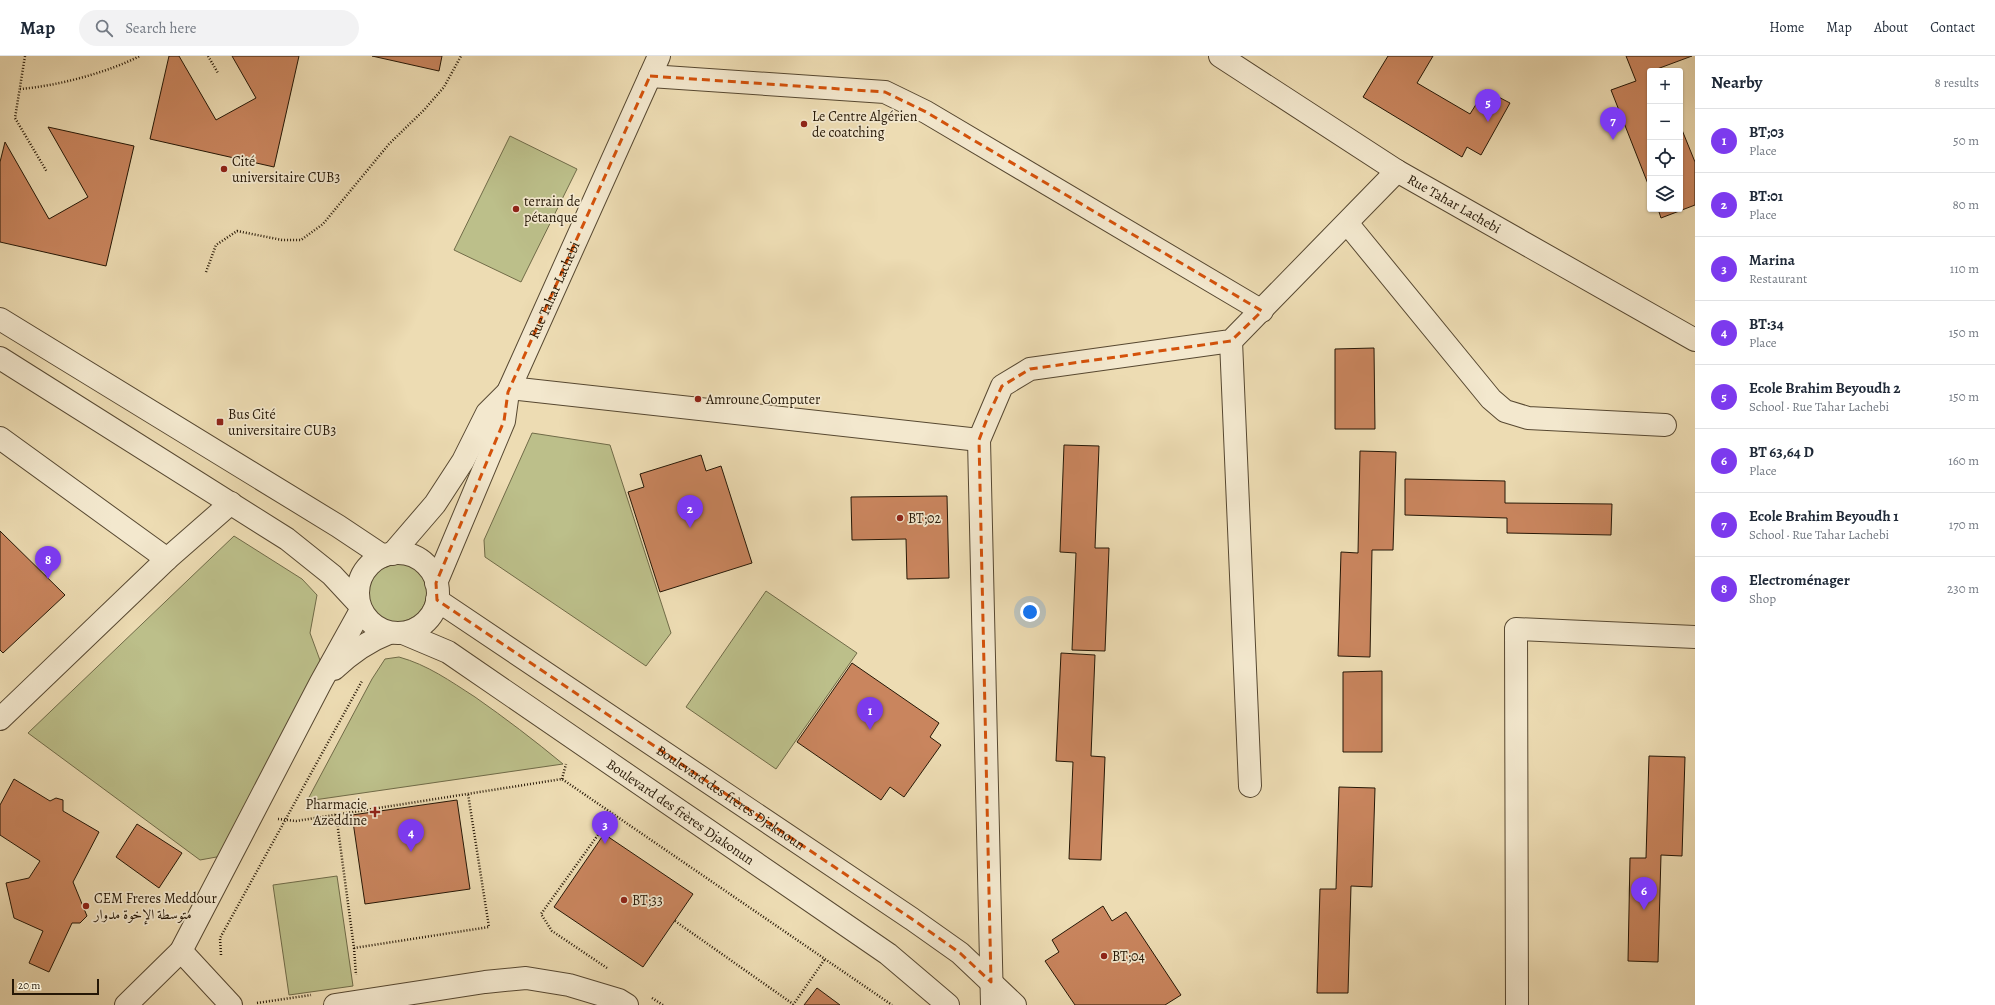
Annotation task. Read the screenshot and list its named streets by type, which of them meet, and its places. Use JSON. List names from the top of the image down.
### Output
{
  "streets": {
    "street": ["Rue Tahar Lachebi", "Boulevard des frères Djaknoun", "Boulevard des frères Djakonun"]
  },
  "crossings": [
    ["Boulevard des frères Djaknoun", "Boulevard des frères Djakonun"]
  ],
  "places": {
    "other": [
      "Le Centre Algérien de coatching",
      "Cité universitaire CUB3",
      "terrain de pétanque",
      "Amroune Computer",
      "BT;02",
      "BT;33",
      "CEM Freres Meddour متوسطة الإخوة مدوار",
      "BT;04"
    ],
    "transit": ["Bus Cité universitaire CUB3"],
    "health": ["Pharmacie Azeddine"]
  },
  "scale_bar": "20 m",
  "page": {
    "header": "Map",
    "search": "Search here",
    "nav": [
      "Home",
      "Map",
      "About",
      "Contact"
    ],
    "heading": ["Nearby", "8 results"],
    "map_buttons": ["+", "−"],
    "pins": [
      "5",
      "7",
      "2",
      "8",
      "1",
      "3",
      "4",
      "6"
    ],
    "list": [
      {
        "mark": "1",
        "name": "BT;03",
        "note": "Place",
        "value": "50 m"
      },
      {
        "mark": "2",
        "name": "BT:01",
        "note": "Place",
        "value": "80 m"
      },
      {
        "mark": "3",
        "name": "Marina",
        "note": "Restaurant",
        "value": "110 m"
      },
      {
        "mark": "4",
        "name": "BT:34",
        "note": "Place",
        "value": "150 m"
      },
      {
        "mark": "5",
        "name": "Ecole Brahim Beyoudh 2",
        "note": "School · Rue Tahar Lachebi",
        "value": "150 m"
      },
      {
        "mark": "6",
        "name": "BT 63,64 D",
        "note": "Place",
        "value": "160 m"
      },
      {
        "mark": "7",
        "name": "Ecole Brahim Beyoudh 1",
        "note": "School · Rue Tahar Lachebi",
        "value": "170 m"
      },
      {
        "mark": "8",
        "name": "Electroménager",
        "note": "Shop",
        "value": "230 m"
      }
    ],
    "scale": "20 m"
  }
}
